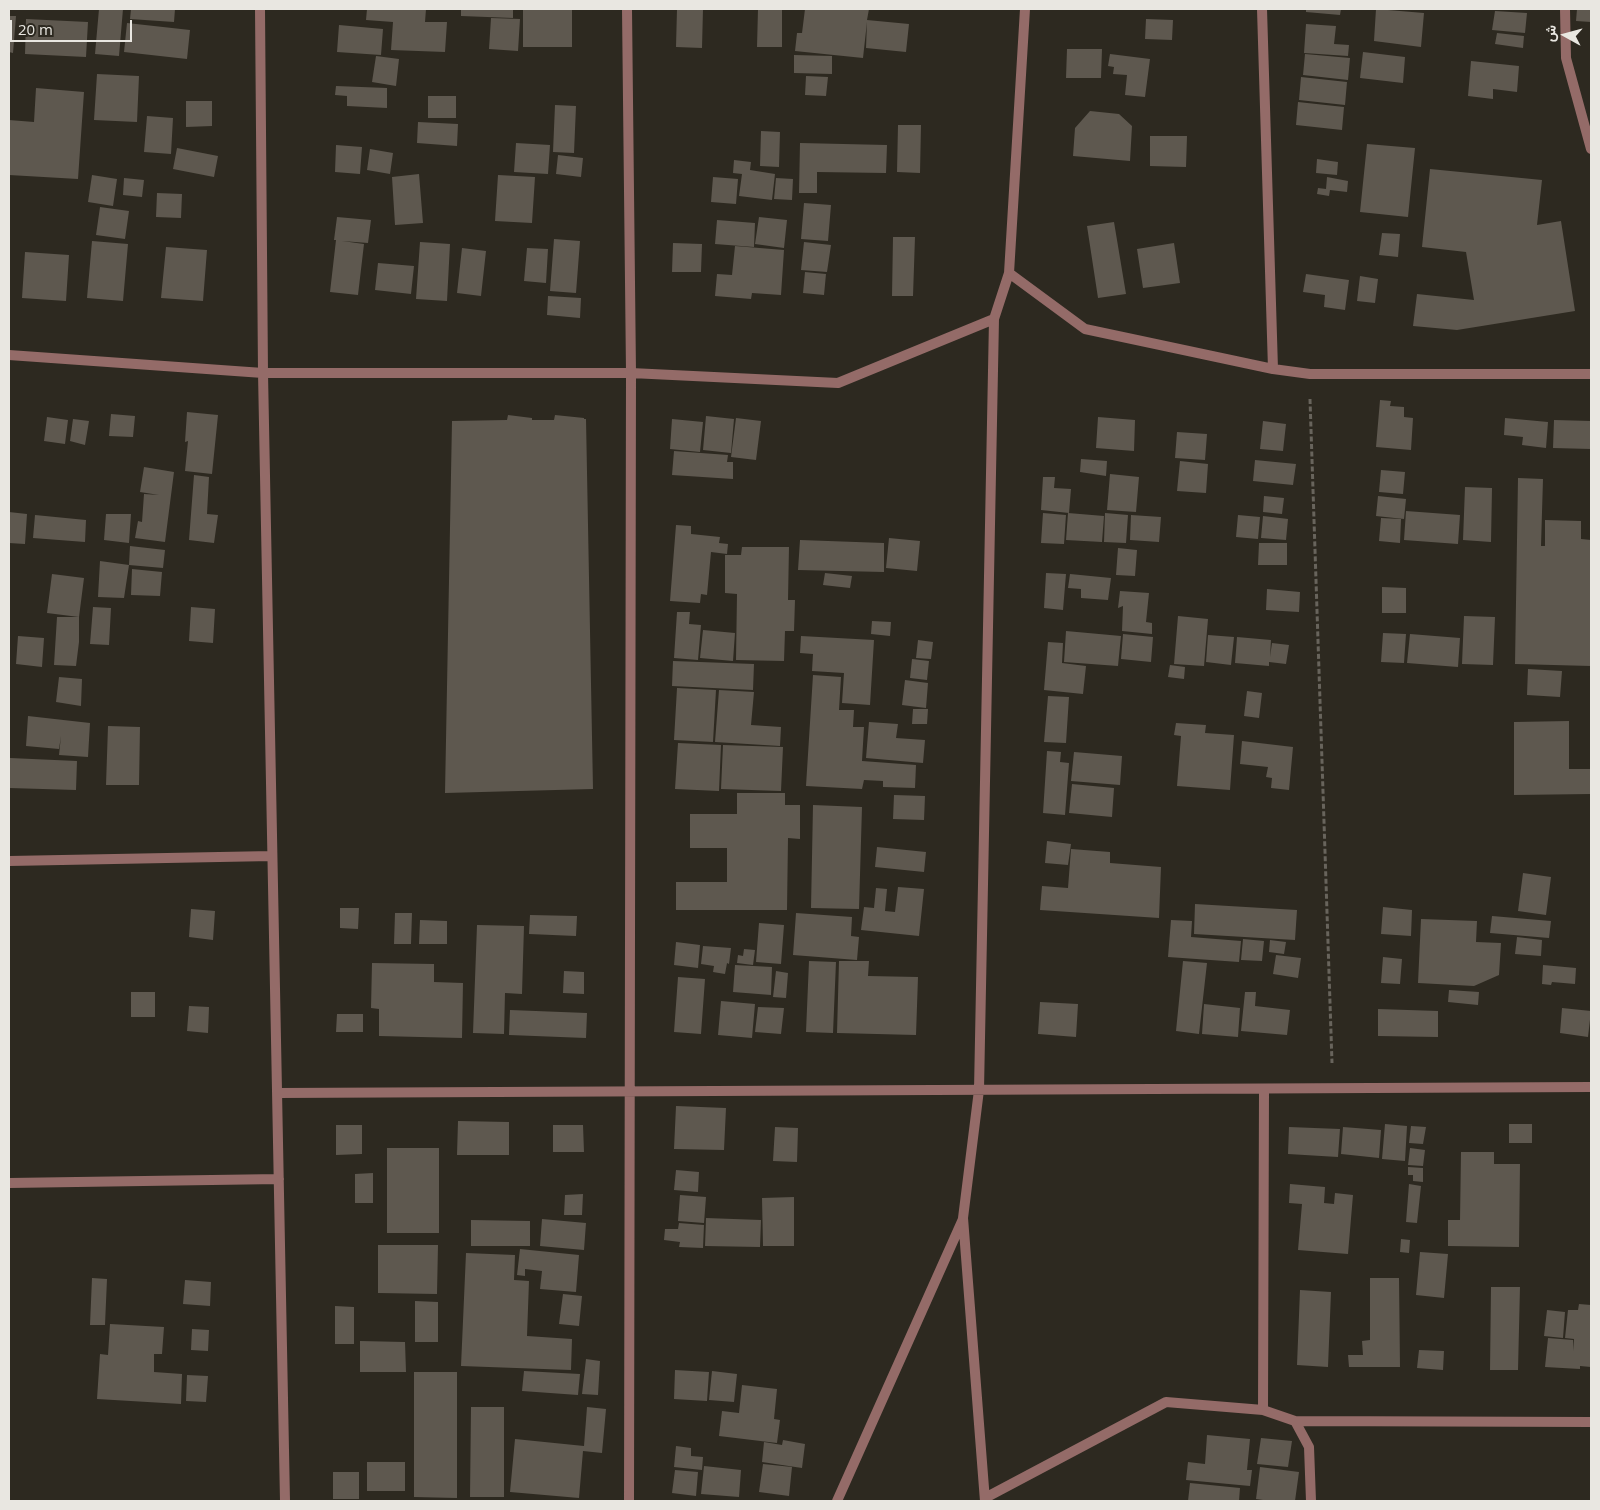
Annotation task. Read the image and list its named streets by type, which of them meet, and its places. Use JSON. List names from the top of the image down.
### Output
{
  "scale_bar": "20 m",
  "north": "left"
}
